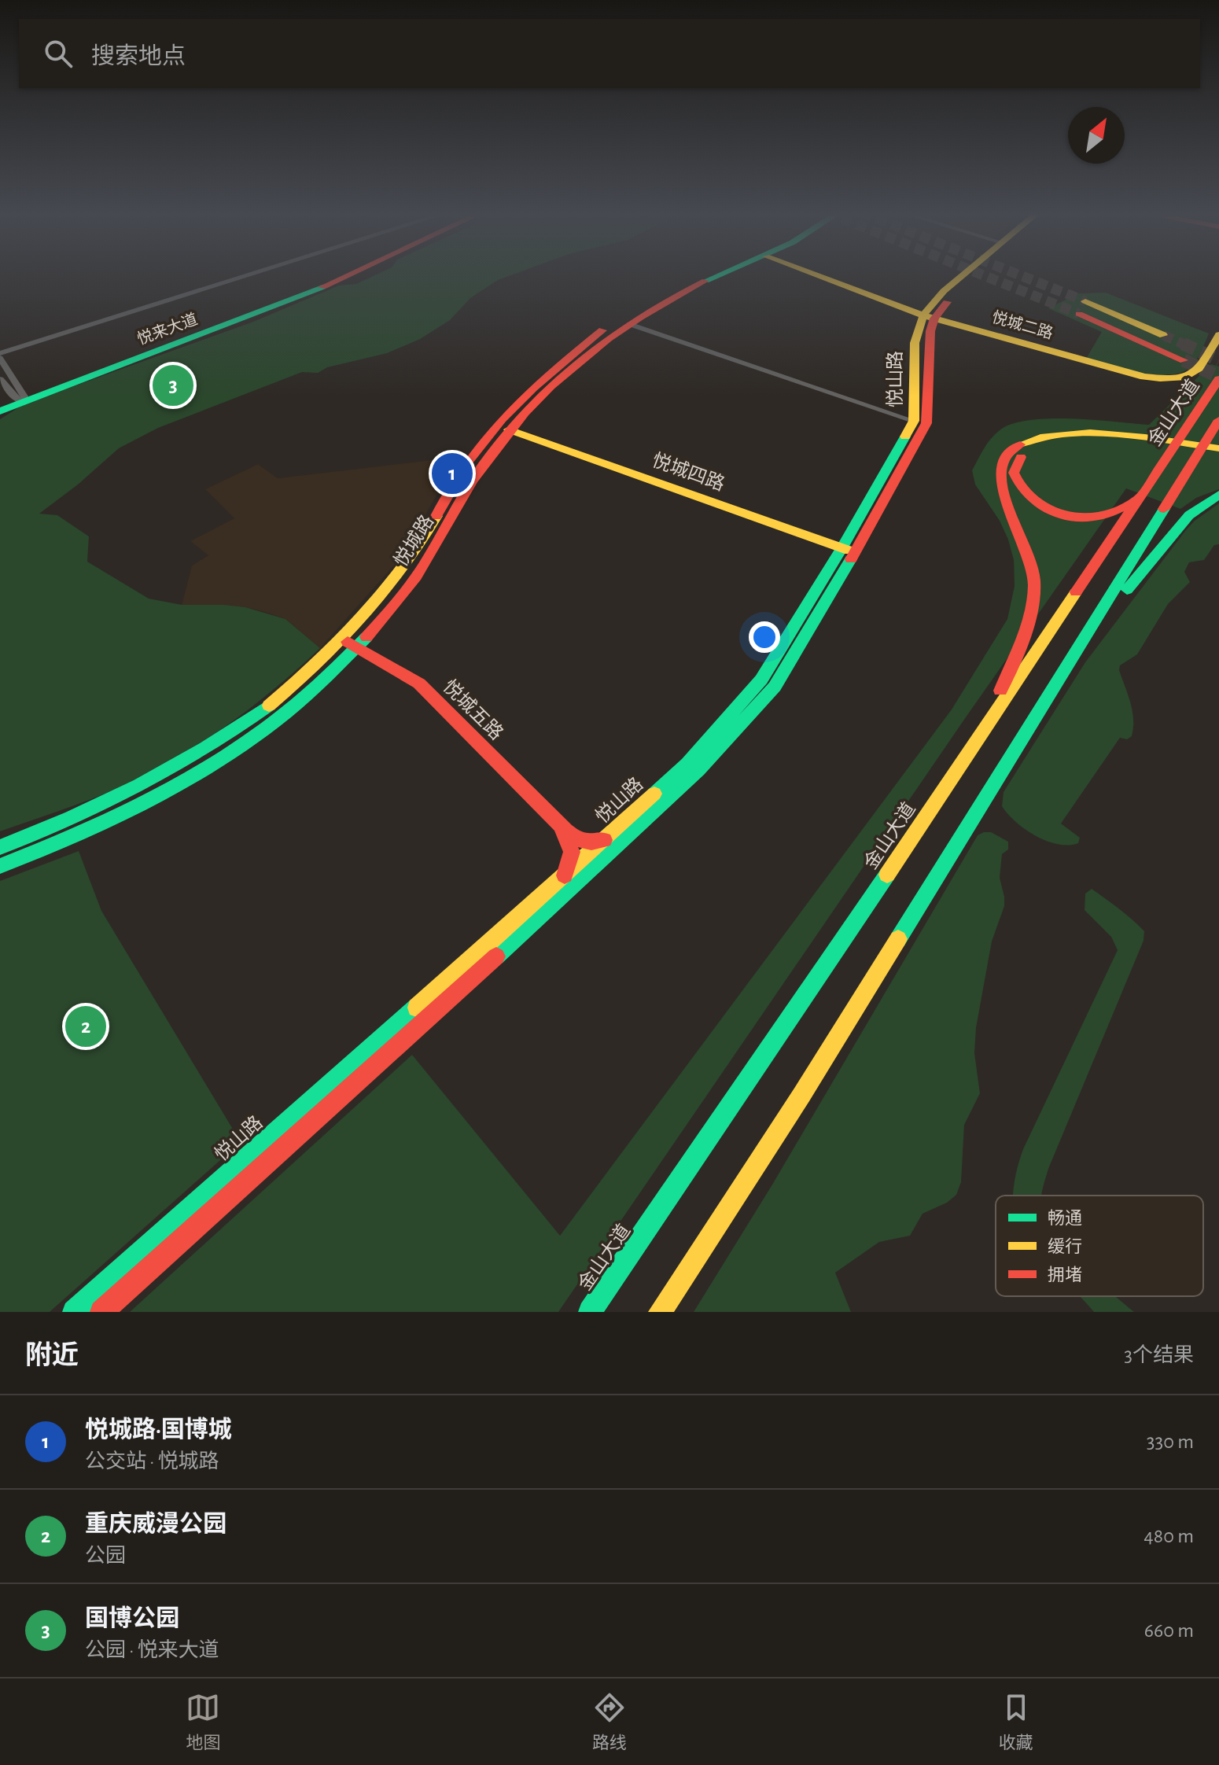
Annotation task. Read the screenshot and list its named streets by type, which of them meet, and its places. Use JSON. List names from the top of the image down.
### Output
{
  "streets": {
    "main road": [
      "悦城二路",
      "悦来大道",
      "悦山路",
      "金山大道",
      "悦城四路",
      "悦城路",
      "悦城五路"
    ]
  },
  "crossings": [
    ["悦城二路", "悦山路"],
    ["悦山路", "悦城四路"],
    ["悦山路", "悦城五路"],
    ["悦城四路", "悦城路"],
    ["悦城路", "悦城五路"]
  ],
  "legend": ["畅通", "缓行", "拥堵"],
  "north": "top right",
  "page": {
    "search": "搜索地点",
    "pins": ["3", "1", "2"],
    "heading": ["附近", "3个结果"],
    "list": [
      {
        "mark": "1",
        "name": "悦城路·国博城",
        "note": "公交站 · 悦城路",
        "value": "330 m"
      },
      {
        "mark": "2",
        "name": "重庆威漫公园",
        "note": "公园",
        "value": "480 m"
      },
      {
        "mark": "3",
        "name": "国博公园",
        "note": "公园 · 悦来大道",
        "value": "660 m"
      }
    ],
    "nav": ["地图", "路线", "收藏"]
  }
}
